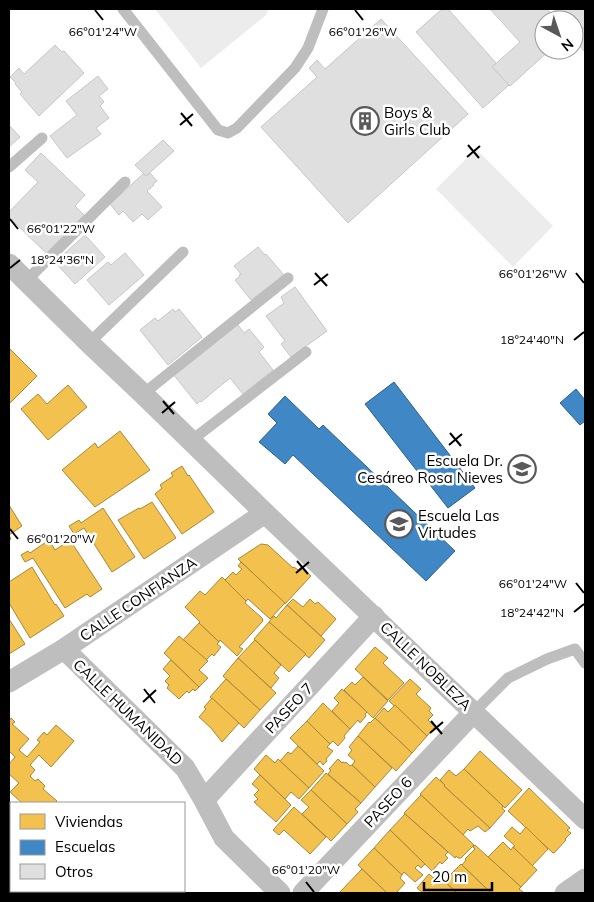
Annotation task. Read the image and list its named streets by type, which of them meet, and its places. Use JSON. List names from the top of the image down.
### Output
{
  "streets": {
    "street": [
      "CALLE CONFIANZA",
      "CALLE NOBLEZA",
      "PASEO 7",
      "CALLE HUMANIDAD",
      "PASEO 6"
    ]
  },
  "crossings": [
    ["CALLE CONFIANZA", "CALLE NOBLEZA"],
    ["CALLE CONFIANZA", "CALLE HUMANIDAD"],
    ["CALLE NOBLEZA", "PASEO 7"],
    ["CALLE NOBLEZA", "PASEO 6"],
    ["PASEO 7", "CALLE HUMANIDAD"]
  ],
  "places": {
    "building": ["Boys & Girls Club"],
    "school or university": ["Escuela Dr. Cesáreo Rosa Nieves", "Escuela Las Virtudes"]
  },
  "legend": ["Viviendas", "Escuelas", "Otros"],
  "scale_bar": "20 m",
  "north": "bottom right",
  "coordinates": [
    "66°01'24\"W",
    "66°01'26\"W",
    "66°01'22\"W",
    "18°24'36\"N",
    "18°24'40\"N",
    "66°01'20\"W",
    "18°24'42\"N"
  ]
}
